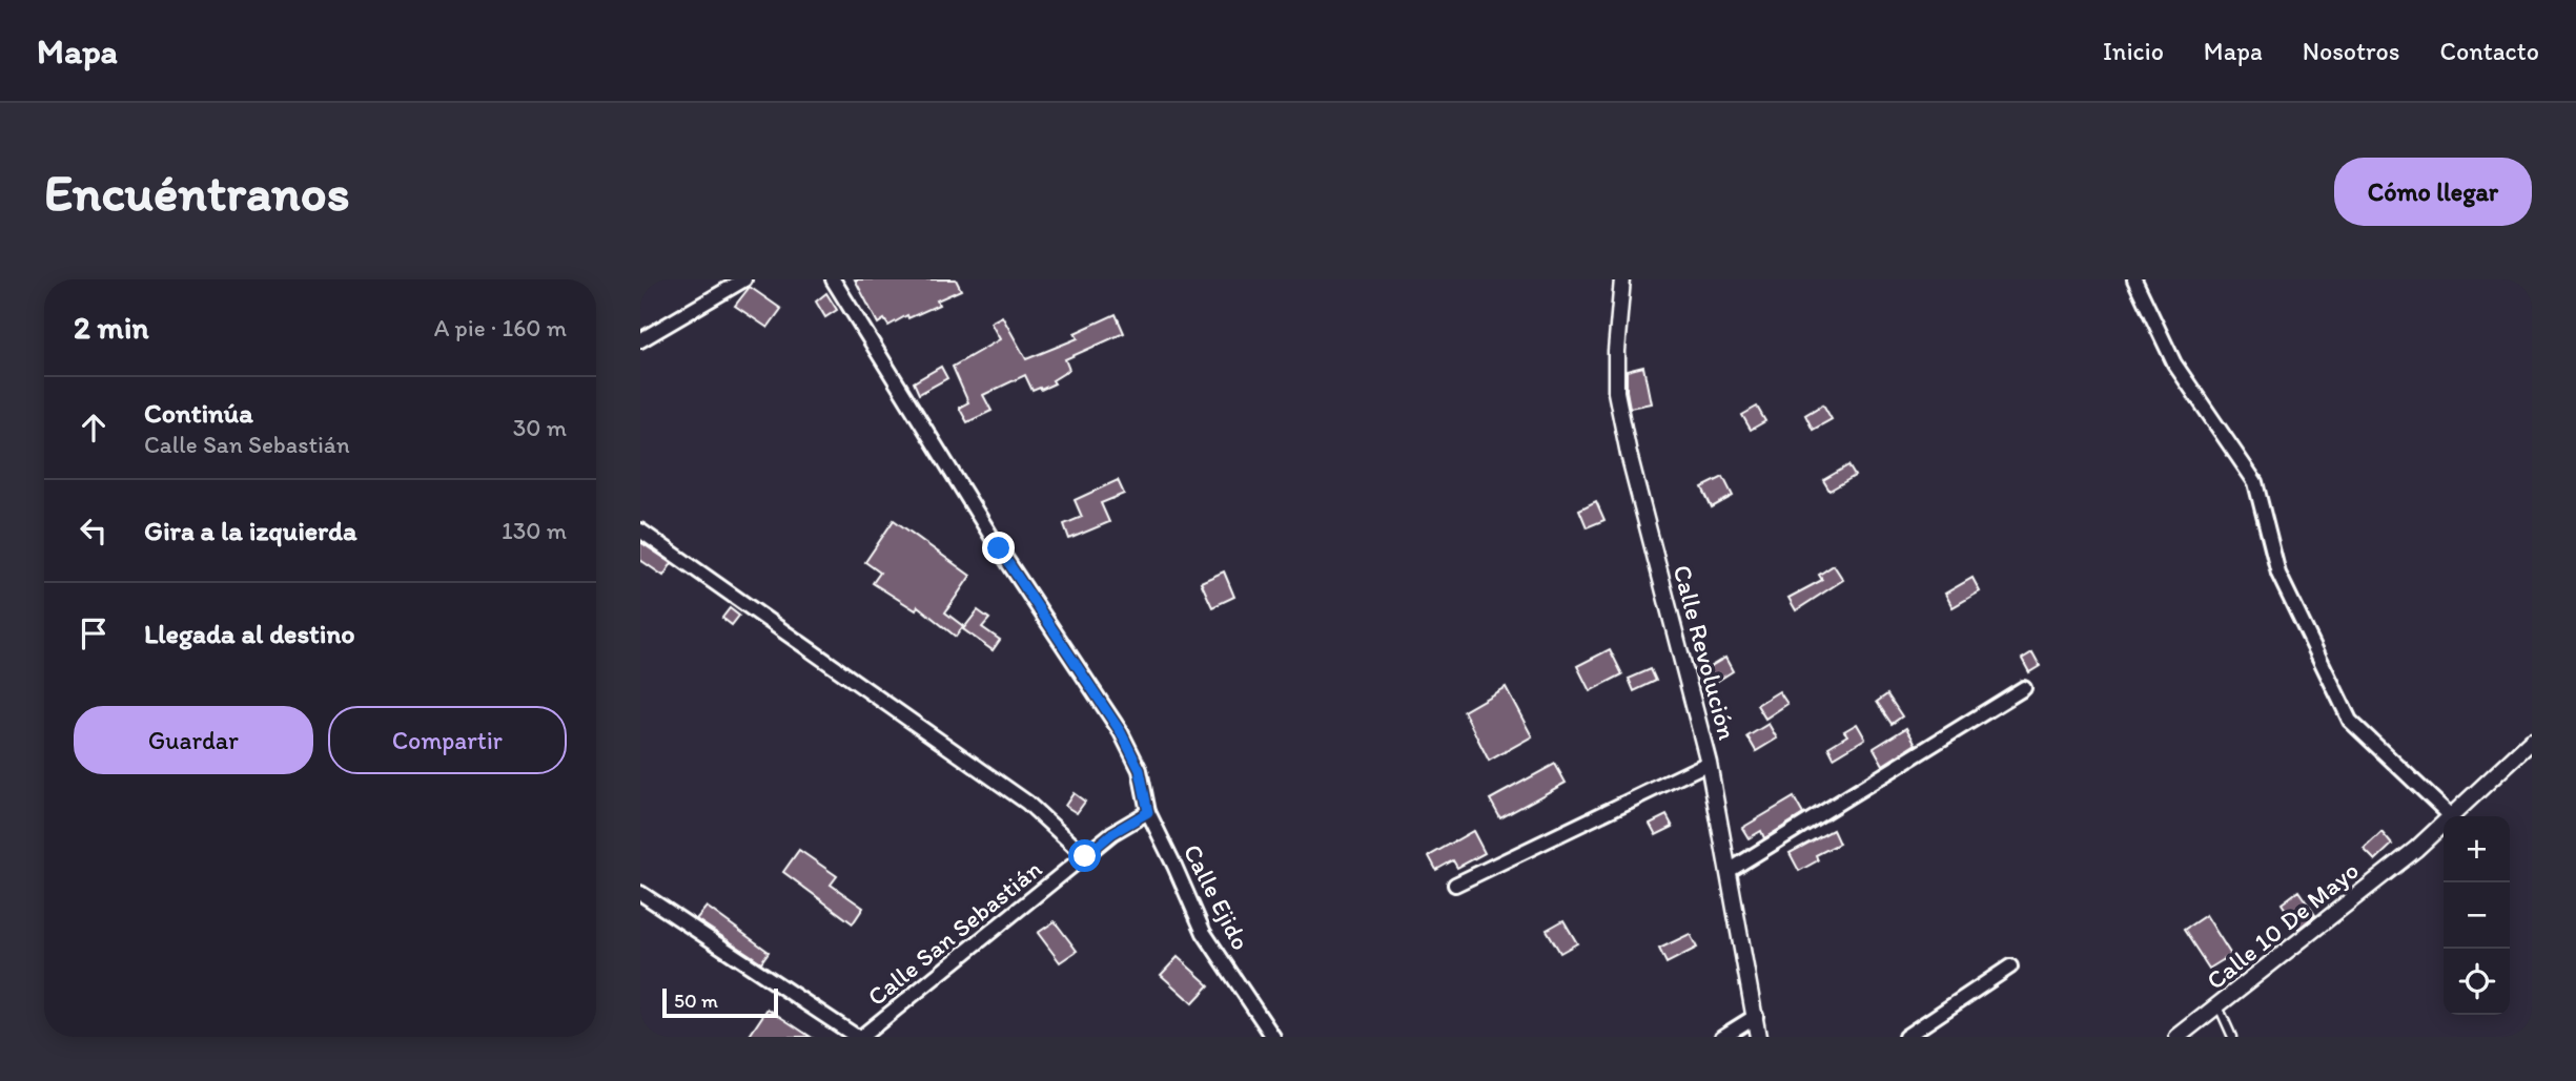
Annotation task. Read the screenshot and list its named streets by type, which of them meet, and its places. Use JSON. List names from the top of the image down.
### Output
{
  "streets": {
    "street": [
      "Calle Revolución",
      "Calle Ejido",
      "Calle 10 De Mayo",
      "Calle San Sebastián"
    ]
  },
  "crossings": [
    ["Calle Ejido", "Calle San Sebastián"]
  ],
  "scale_bar": "50 m",
  "page": {
    "header": "Mapa",
    "nav": [
      "Inicio",
      "Mapa",
      "Nosotros",
      "Contacto"
    ],
    "buttons": [
      "Cómo llegar",
      ["Guardar", "Compartir"]
    ],
    "title": "Encuéntranos",
    "heading": ["2 min", "A pie · 160 m"],
    "list": [
      ["Continúa", "Calle San Sebastián", "30 m"],
      ["Gira a la izquierda", "130 m"],
      "Llegada al destino"
    ],
    "map_buttons": ["+", "−"],
    "scale": "50 m"
  }
}
